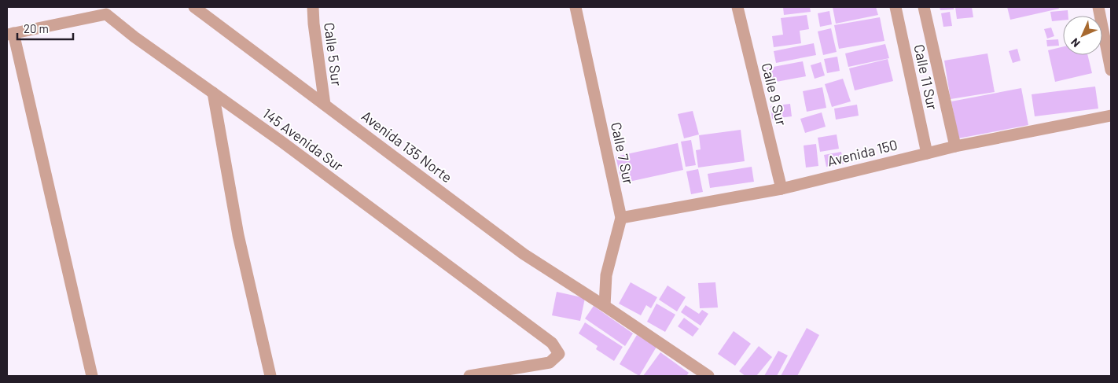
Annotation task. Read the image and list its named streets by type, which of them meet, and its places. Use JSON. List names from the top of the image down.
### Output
{
  "streets": {
    "street": [
      "Calle 5 Sur",
      "Calle 11 Sur",
      "Calle 9 Sur",
      "145 Avenida Sur",
      "Avenida 135 Norte",
      "Calle 7 Sur",
      "Avenida 150"
    ]
  },
  "crossings": [
    ["Calle 5 Sur", "Avenida 135 Norte"],
    ["Calle 11 Sur", "Avenida 150"],
    ["Calle 9 Sur", "Avenida 150"],
    ["Avenida 135 Norte", "Calle 7 Sur"],
    ["Calle 7 Sur", "Avenida 150"]
  ],
  "scale_bar": "20 m",
  "north": "bottom left"
}
